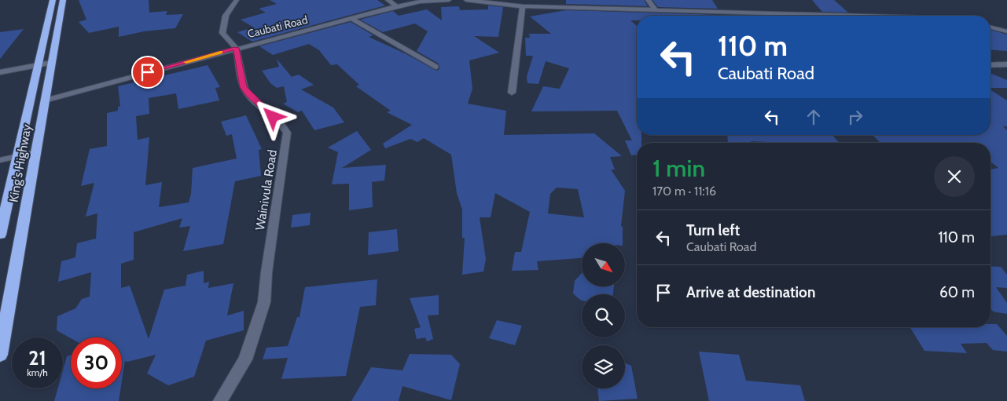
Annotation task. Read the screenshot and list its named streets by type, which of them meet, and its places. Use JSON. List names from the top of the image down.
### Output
{
  "streets": {
    "highway": ["King's Highway"],
    "street": ["Caubati Road", "Wainivula Road"]
  },
  "crossings": [
    ["Caubati Road", "King's Highway"],
    ["Caubati Road", "Wainivula Road"]
  ],
  "north": "bottom right",
  "page": {
    "turn": ["110 m", "Caubati Road"],
    "heading": ["1 min", "170 m · 11:16"],
    "list": [
      {
        "name": "Turn left",
        "note": "Caubati Road",
        "value": "110 m"
      },
      {
        "name": "Arrive at destination",
        "value": "60 m"
      }
    ],
    "speed": "21 km/h",
    "limit": "30"
  }
}
